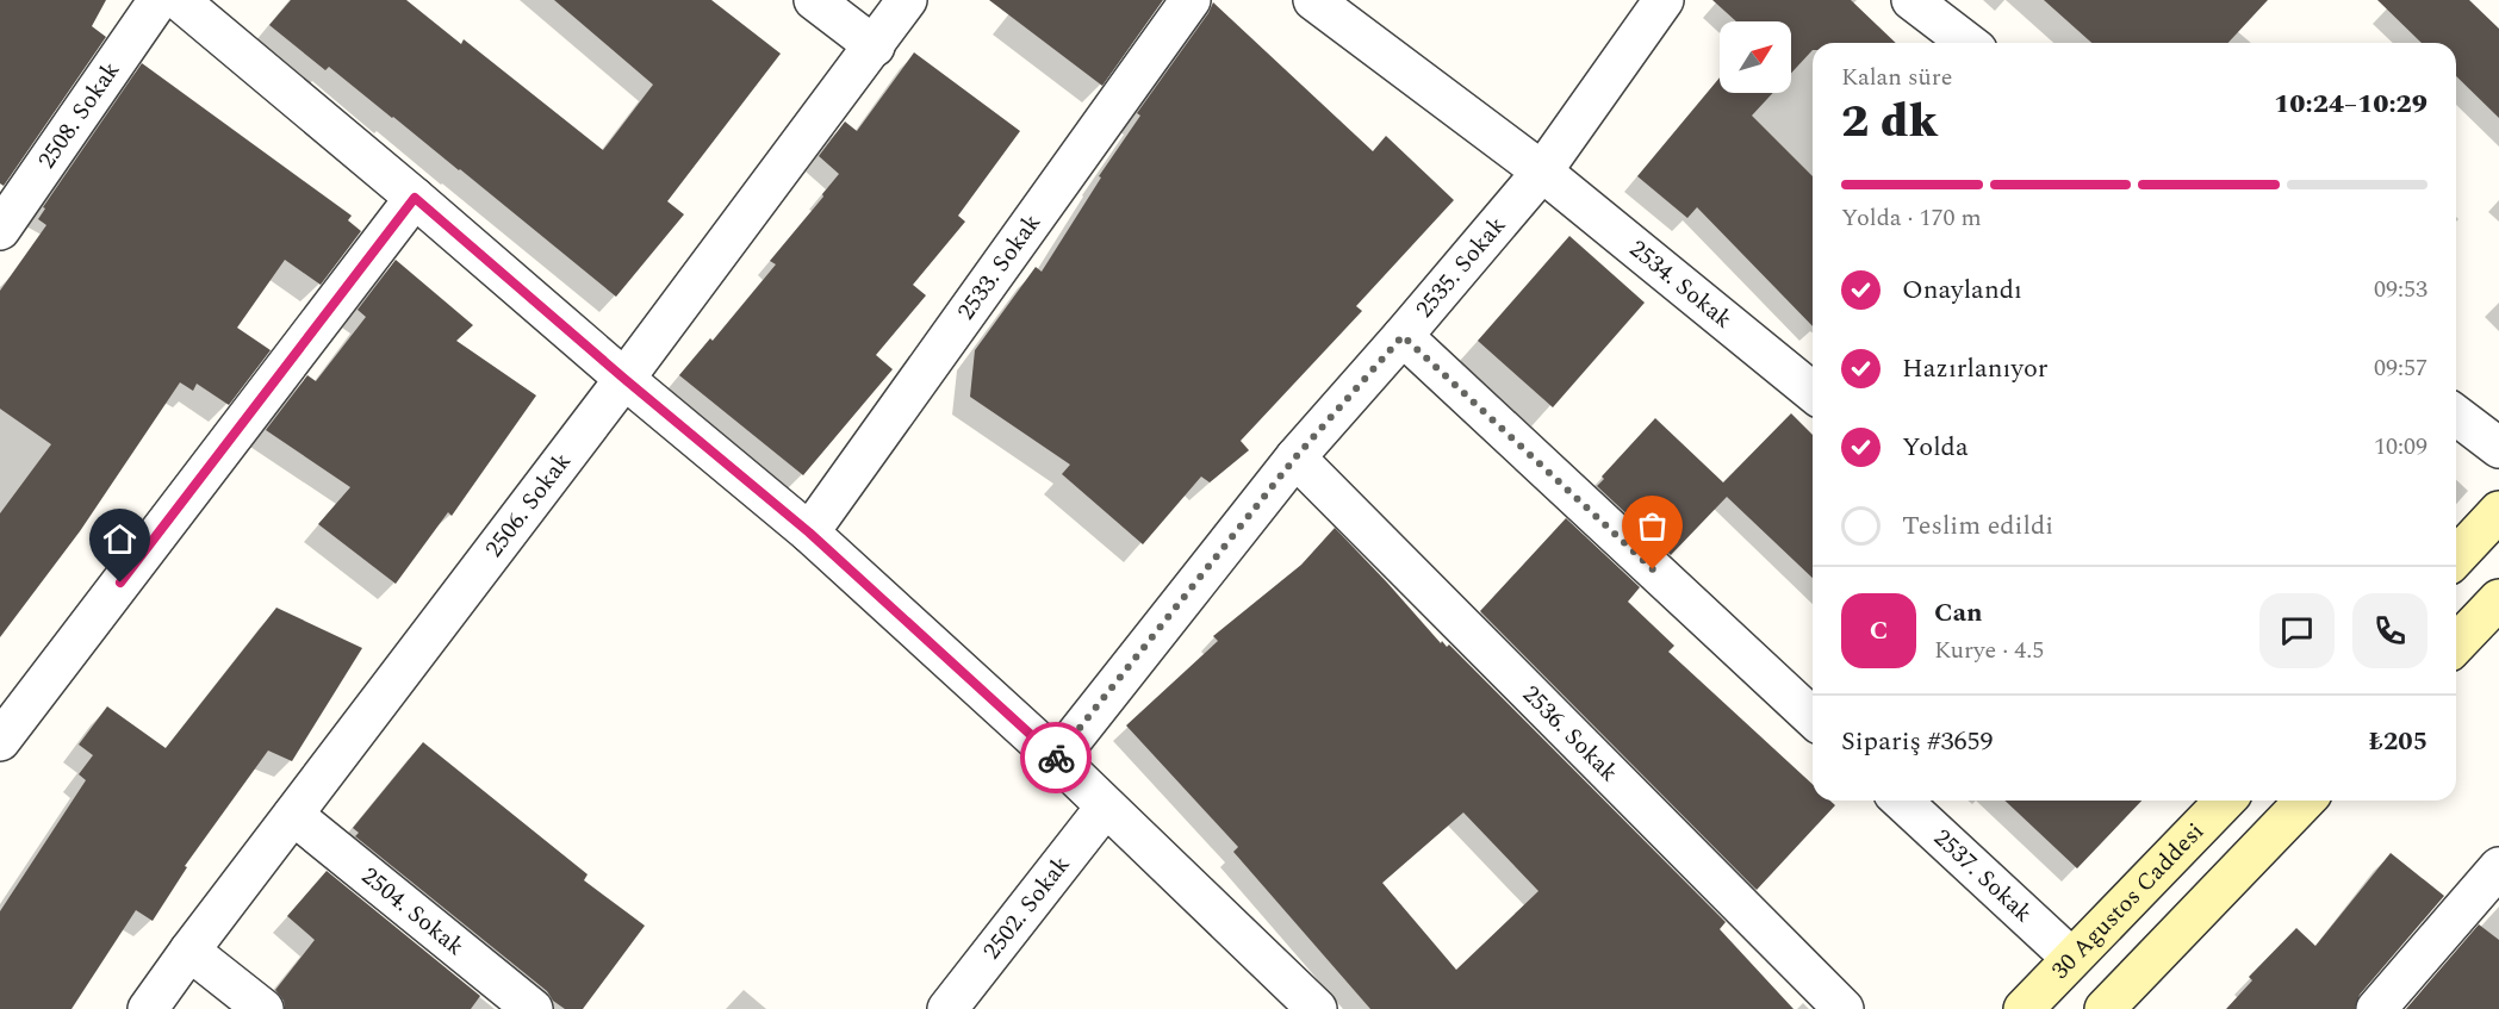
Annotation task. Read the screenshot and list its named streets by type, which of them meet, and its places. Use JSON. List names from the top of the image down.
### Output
{
  "streets": {
    "main road": ["30 Agustos Caddesi"],
    "street": [
      "2508. Sokak",
      "2533. Sokak",
      "2535. Sokak",
      "2534. Sokak",
      "2506. Sokak",
      "2536. Sokak",
      "2537. Sokak",
      "2502. Sokak",
      "2504. Sokak"
    ]
  },
  "crossings": [
    ["2535. Sokak", "2534. Sokak"],
    ["2535. Sokak", "2536. Sokak"],
    ["2506. Sokak", "2504. Sokak"],
    ["2537. Sokak", "30 Agustos Caddesi"]
  ],
  "north": "top right",
  "page": {
    "heading": ["2 dk", "Kalan süre", "10:24–10:29"],
    "panel": [
      "Can",
      "Kurye · 4.5",
      "Sipariş #3659",
      "₺205"
    ],
    "bar": "Yolda · 170 m",
    "list": [
      ["Onaylandı", "09:53"],
      ["Hazırlanıyor", "09:57"],
      ["Yolda", "10:09"],
      "Teslim edildi"
    ],
    "round": "C"
  }
}
